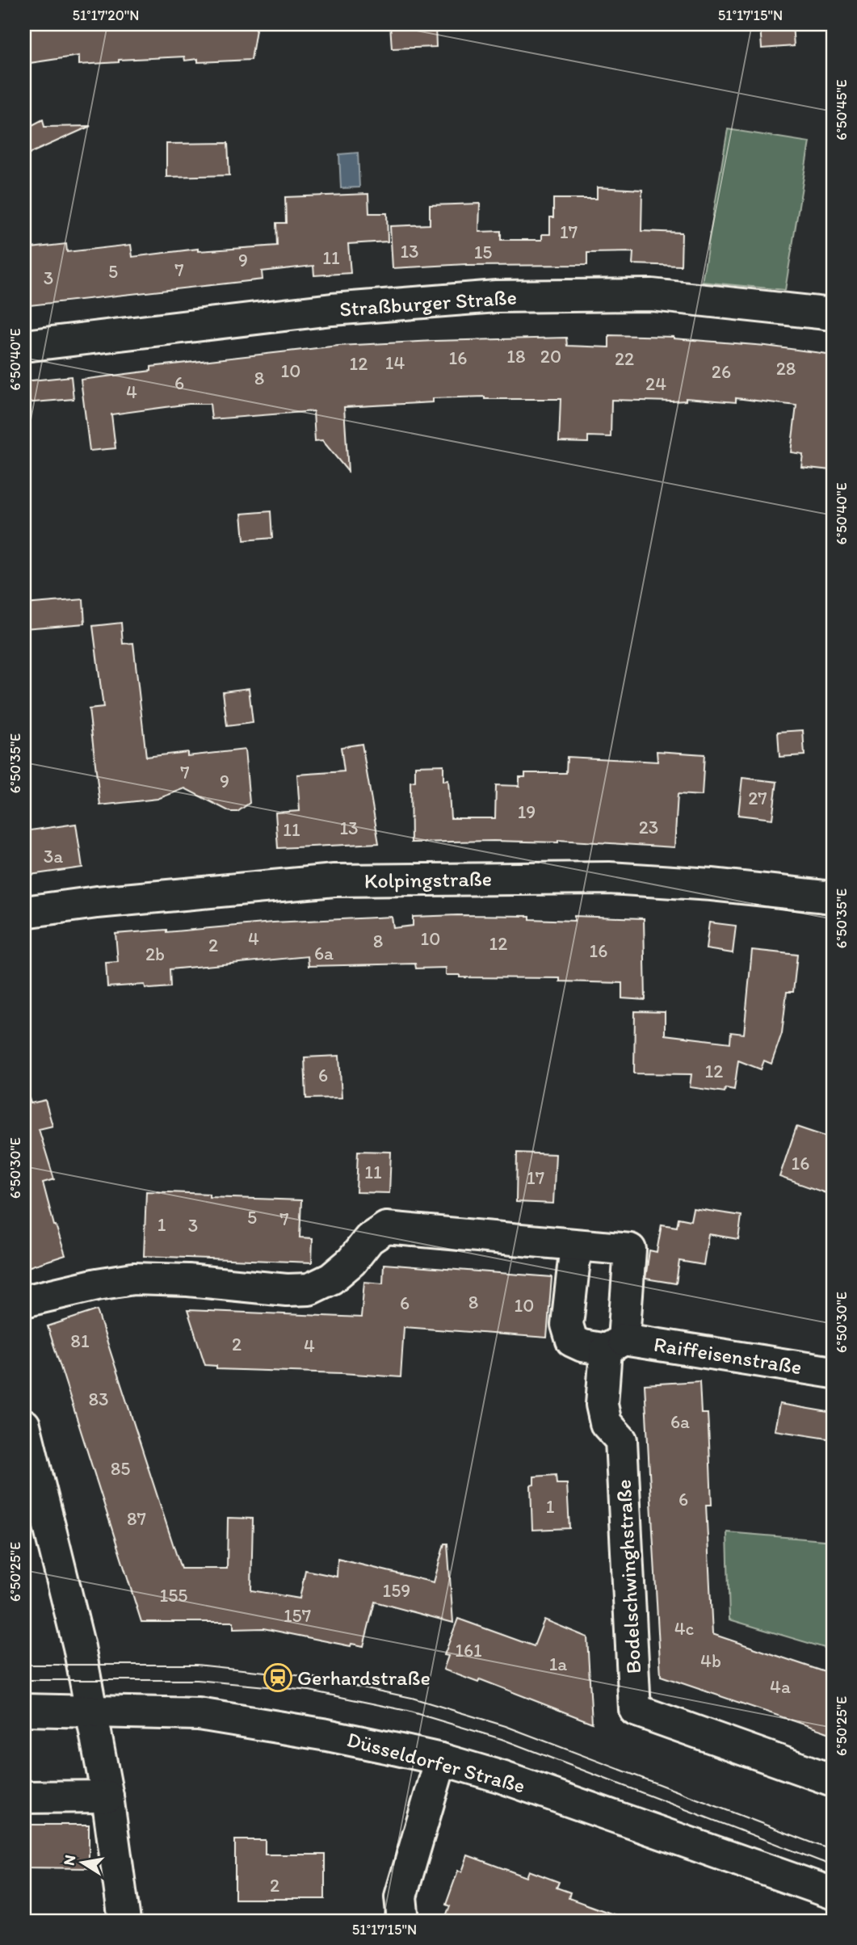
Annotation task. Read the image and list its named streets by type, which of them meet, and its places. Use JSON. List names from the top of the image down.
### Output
{
  "streets": {
    "street": [
      "Straßburger Straße",
      "Kolpingstraße",
      "Raiffeisenstraße",
      "Bodelschwinghstraße",
      "Düsseldorfer Straße"
    ]
  },
  "crossings": [
    ["Raiffeisenstraße", "Bodelschwinghstraße"]
  ],
  "places": {
    "station": ["Gerhardstraße"]
  },
  "house_numbers": [
    "17",
    "13",
    "15",
    "11",
    "9",
    "7",
    "5",
    "3",
    "18",
    "20",
    "16",
    "22",
    "14",
    "12",
    "28",
    "10",
    "26",
    "8",
    "6",
    "24",
    "4",
    "7",
    "9",
    "27",
    "19",
    "23",
    "13",
    "11",
    "3a",
    "4",
    "10",
    "8",
    "12",
    "2",
    "16",
    "6a",
    "2b",
    "12",
    "6",
    "16",
    "11",
    "17",
    "5",
    "7",
    "1",
    "3",
    "8",
    "6",
    "10",
    "81",
    "2",
    "4",
    "83",
    "6a",
    "85",
    "6",
    "1",
    "87",
    "159",
    "155",
    "157",
    "4c",
    "161",
    "4b",
    "1a",
    "4a",
    "2"
  ],
  "north": "left",
  "coordinates": [
    "51°17'20\"N",
    "51°17'15\"N",
    "6°50'45\"E",
    "6°50'40\"E",
    "6°50'35\"E",
    "6°50'30\"E",
    "6°50'25\"E"
  ]
}
